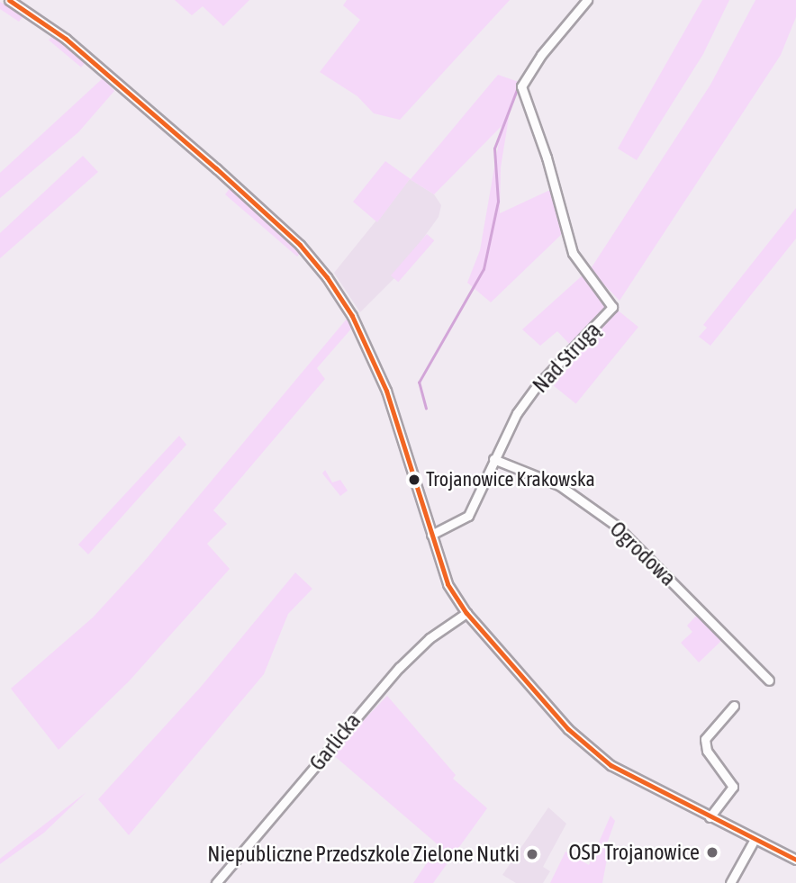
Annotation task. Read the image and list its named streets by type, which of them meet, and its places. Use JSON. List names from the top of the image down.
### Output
{
  "streets": {
    "street": ["Nad Strugą", "Ogrodowa", "Garlicka"]
  },
  "crossings": [
    ["Nad Strugą", "Ogrodowa"]
  ],
  "places": ["Trojanowice Krakowska", "OSP Trojanowice", "Niepubliczne Przedszkole Zielone Nutki"]
}
